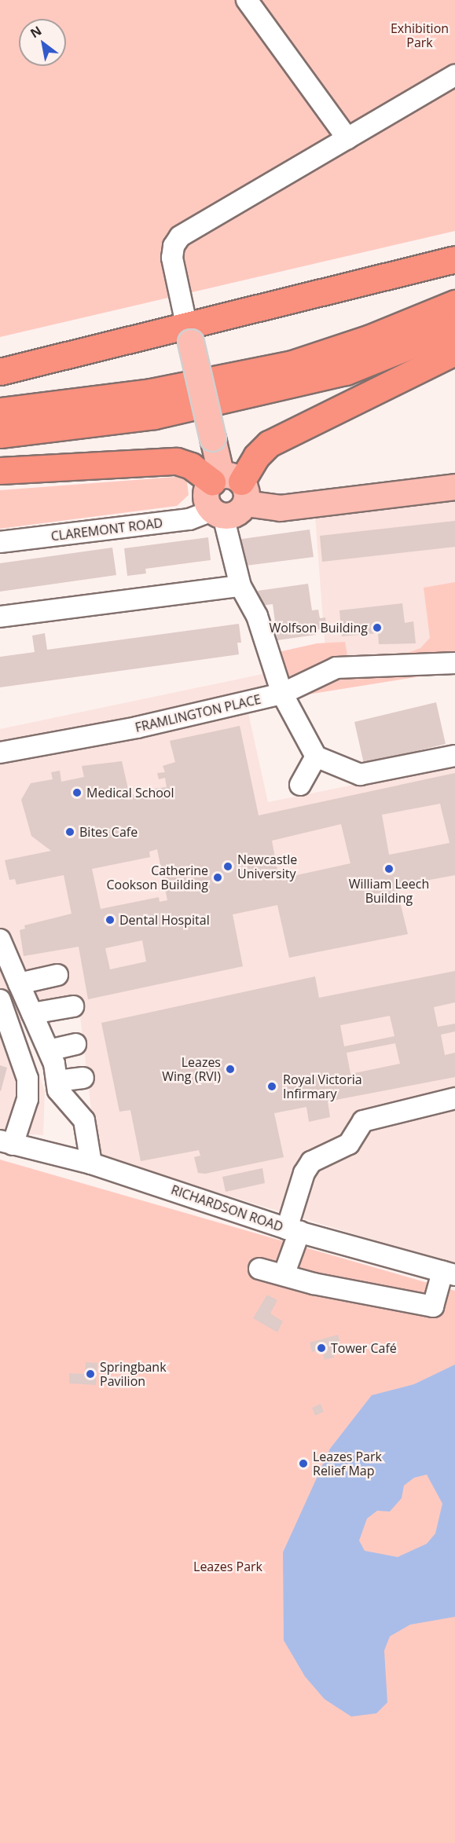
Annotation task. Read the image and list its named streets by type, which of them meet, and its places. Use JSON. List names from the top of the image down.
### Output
{
  "streets": {
    "street": ["CLAREMONT ROAD", "FRAMLINGTON PLACE", "RICHARDSON ROAD"]
  },
  "parks": ["Exhibition Park", "Leazes Park"],
  "places": [
    "Wolfson Building",
    "Medical School",
    "Bites Cafe",
    "Newcastle University",
    "William Leech Building",
    "Catherine Cookson Building",
    "Dental Hospital",
    "Leazes Wing (RVI)",
    "Royal Victoria Infirmary",
    "Tower Café",
    "Springbank Pavilion",
    "Leazes Park Relief Map"
  ],
  "north": "top left"
}
